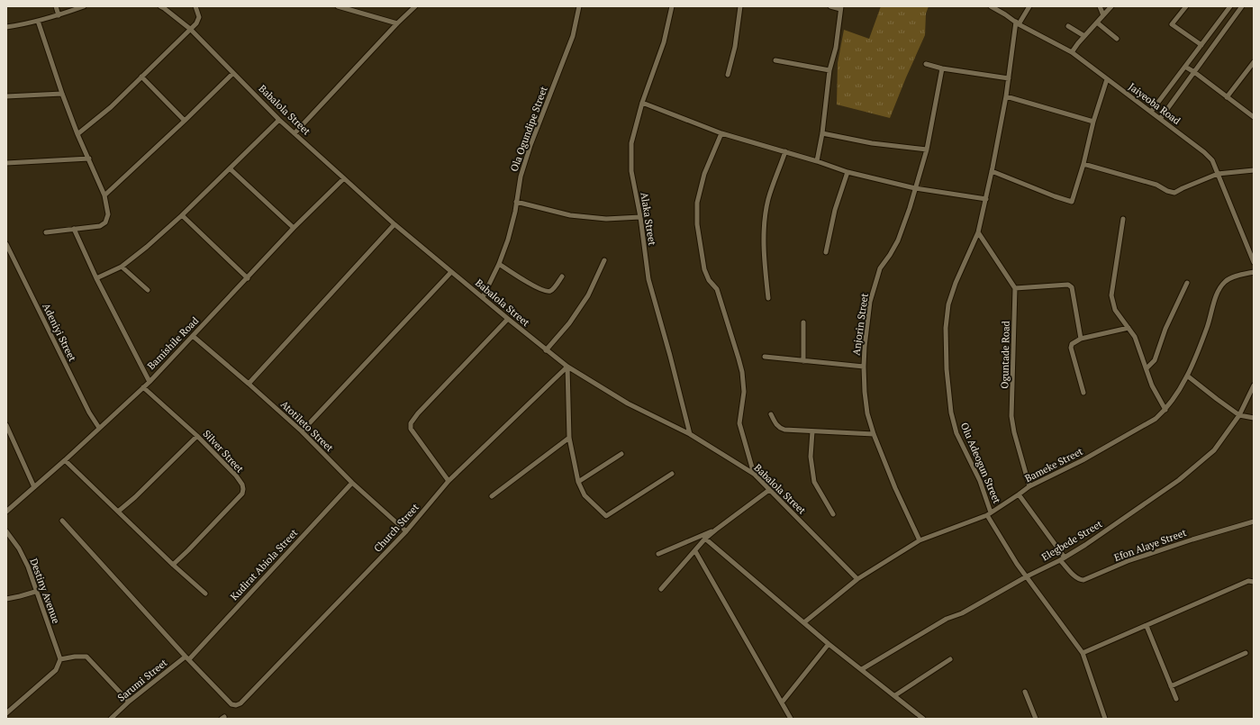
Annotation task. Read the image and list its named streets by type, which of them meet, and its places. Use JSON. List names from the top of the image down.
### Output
{
  "streets": {
    "street": [
      "Jaiyeoba Road",
      "Babalola Street",
      "Ola Ogundipe Street",
      "Alaka Street",
      "Anjorin Street",
      "Adeniyi Street",
      "Bamishile Road",
      "Oguntade Road",
      "Atotileto Street",
      "Silver Street",
      "Olu Adeogun Street",
      "Bameke Street",
      "Church Street",
      "Elegbede Street",
      "Efon Alaye Street",
      "Kudirat Abiola Street",
      "Destiny Avenue",
      "Sarumi Street"
    ]
  },
  "crossings": [
    ["Jaiyeoba Road", "Olu Adeogun Street"],
    ["Babalola Street", "Ola Ogundipe Street"],
    ["Babalola Street", "Alaka Street"],
    ["Babalola Street", "Bamishile Road"],
    ["Babalola Street", "Bameke Street"],
    ["Babalola Street", "Church Street"],
    ["Anjorin Street", "Bameke Street"],
    ["Adeniyi Street", "Bamishile Road"],
    ["Bamishile Road", "Atotileto Street"],
    ["Bamishile Road", "Silver Street"],
    ["Oguntade Road", "Bameke Street"],
    ["Atotileto Street", "Church Street"],
    ["Atotileto Street", "Kudirat Abiola Street"],
    ["Olu Adeogun Street", "Bameke Street"],
    ["Olu Adeogun Street", "Elegbede Street"],
    ["Church Street", "Kudirat Abiola Street"],
    ["Church Street", "Sarumi Street"],
    ["Elegbede Street", "Efon Alaye Street"],
    ["Kudirat Abiola Street", "Sarumi Street"]
  ]
}
